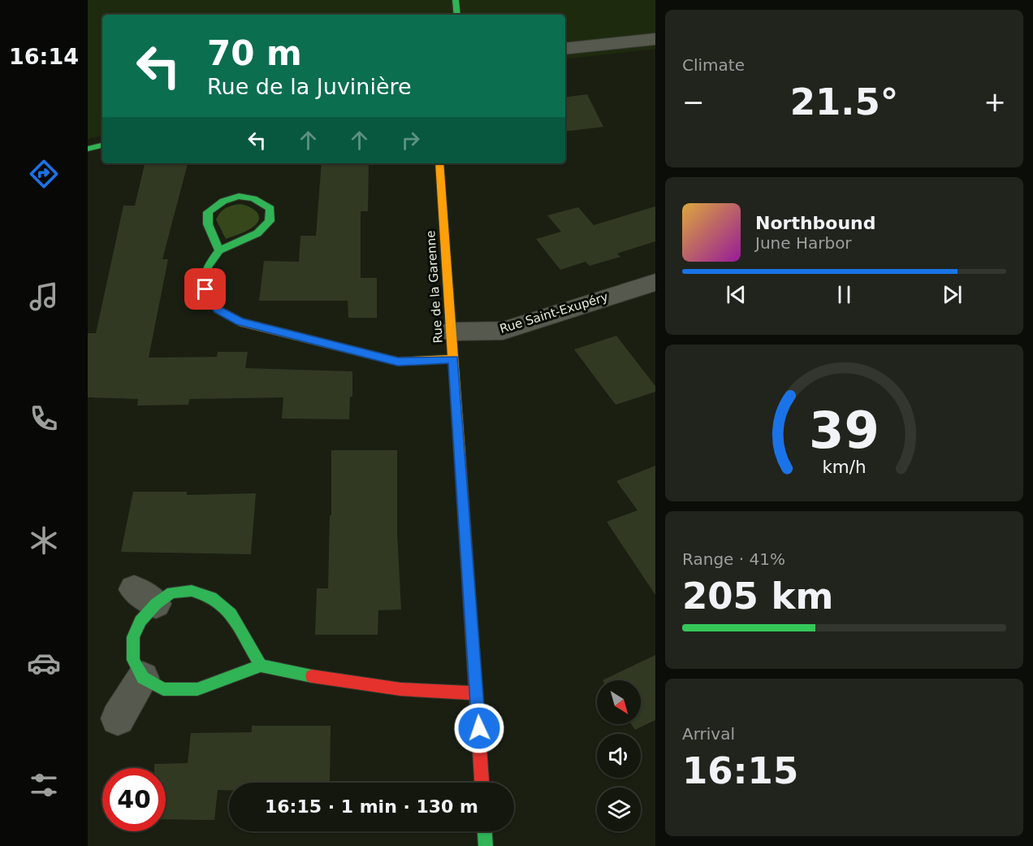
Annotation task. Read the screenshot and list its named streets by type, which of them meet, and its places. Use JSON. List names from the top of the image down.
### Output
{
  "streets": {
    "street": ["Rue de la Garenne", "Rue Saint-Exupéry"]
  },
  "crossings": [
    ["Rue de la Garenne", "Rue Saint-Exupéry"]
  ],
  "north": "bottom right",
  "page": {
    "tabs": "16:14",
    "tile": [
      "Climate",
      ["Range · 41%", "205 km"],
      ["Arrival", "16:15"]
    ],
    "turn": ["70 m", "Rue de la Juvinière"],
    "heat": ["−", "21.5°", "+"],
    "song": ["Northbound", "June Harbor"],
    "limit": "40",
    "trip": "16:15 · 1 min · 130 m",
    "gauge": ["39", "km/h"]
  }
}
